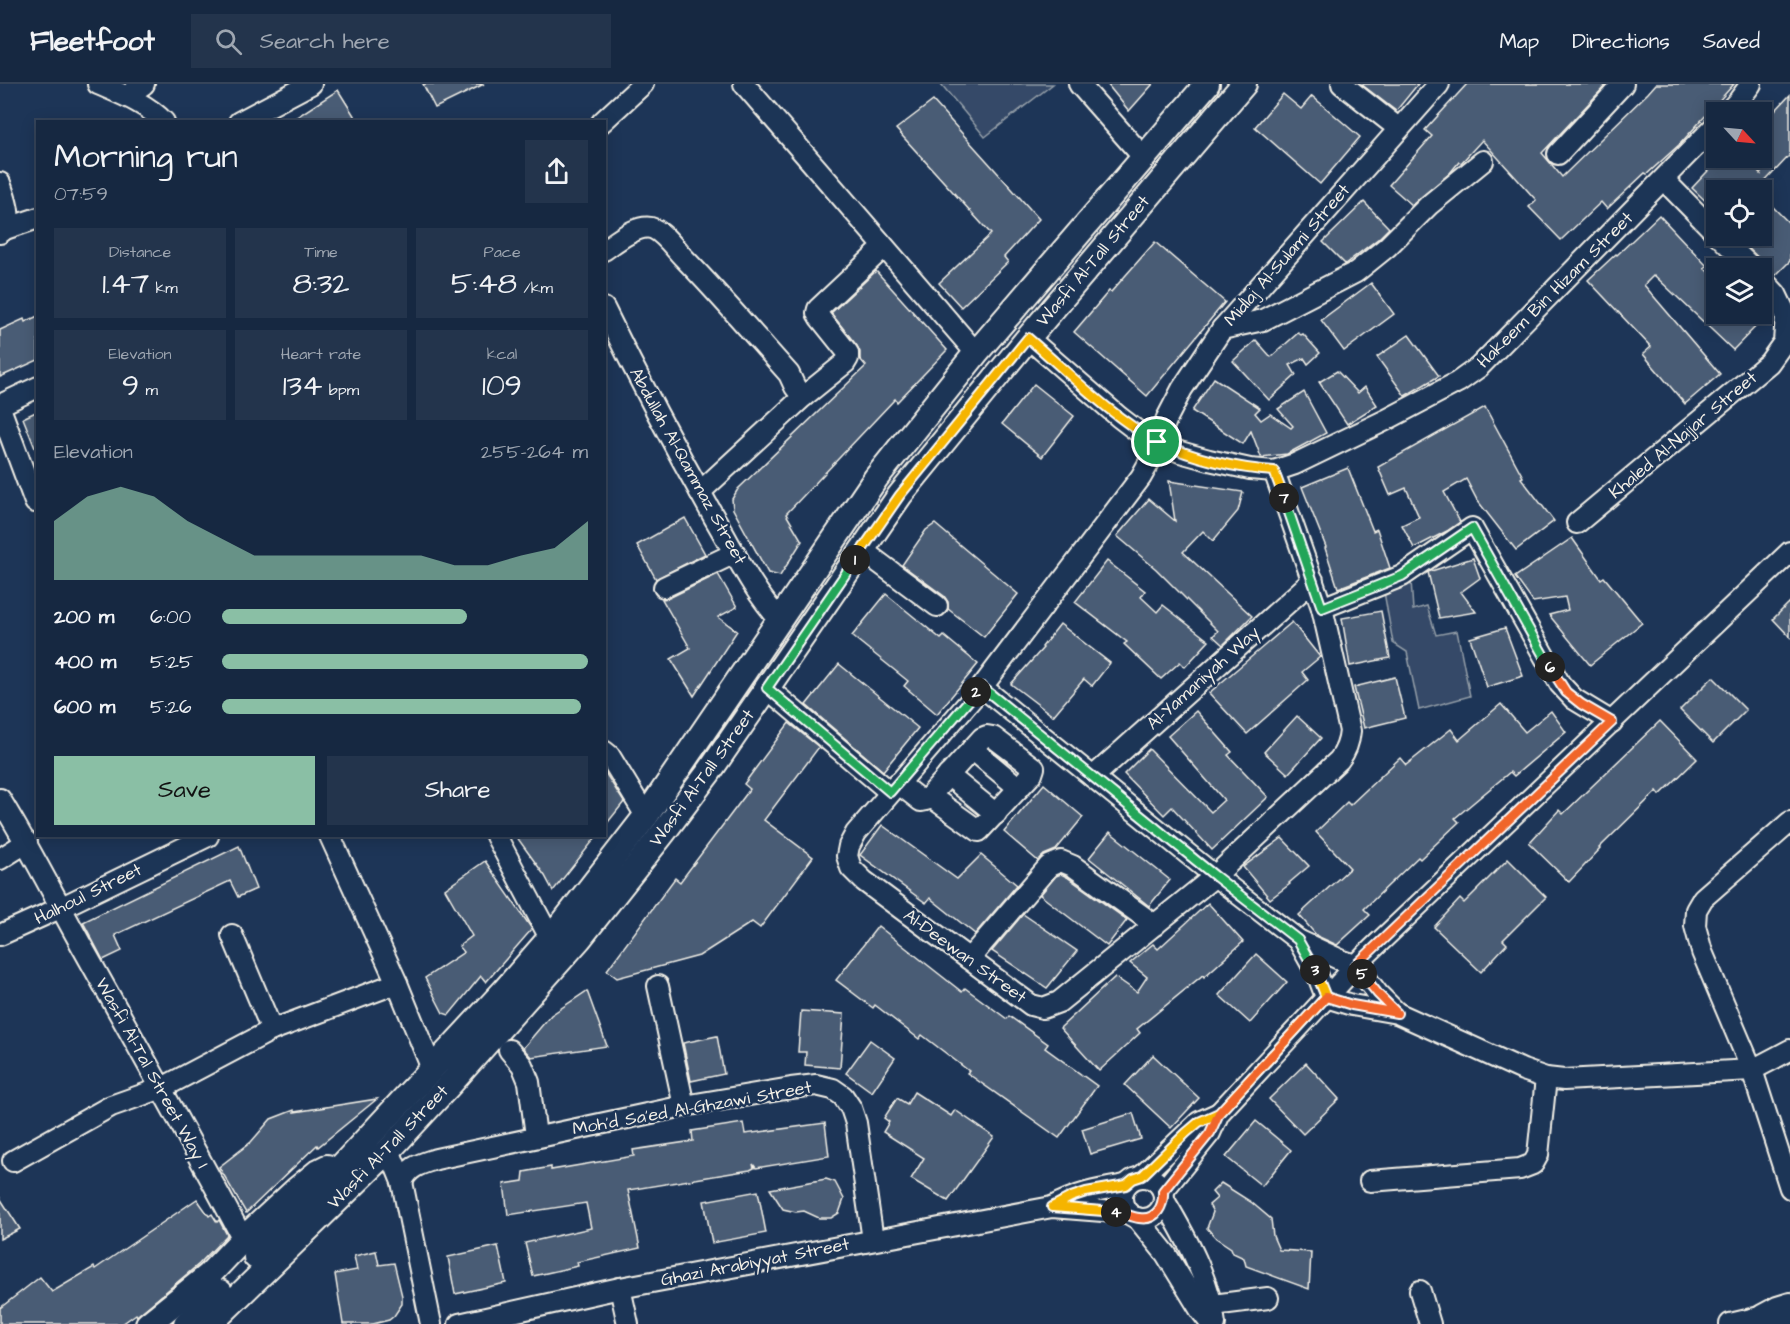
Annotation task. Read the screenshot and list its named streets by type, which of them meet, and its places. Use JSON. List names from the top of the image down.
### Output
{
  "streets": {
    "main road": ["Wasfi Al-Tall Street"],
    "street": [
      "Midlaj Al-Sulami Street",
      "Hakeem Bin Hizam Street",
      "Khaled Al-Najjar Street",
      "Abdullah Al-Qammaz Street",
      "Al-Yamaniyah Way",
      "Halhoul Street",
      "Al-Deewan Street",
      "Wasfi Al-Tal Street Way 1",
      "Moh'd Sa'ed Al-Ghzawi Street",
      "Ghazi Arabiyyat Street"
    ]
  },
  "crossings": [
    ["Midlaj Al-Sulami Street", "Hakeem Bin Hizam Street"],
    ["Midlaj Al-Sulami Street", "Al-Deewan Street"],
    ["Wasfi Al-Tall Street", "Hakeem Bin Hizam Street"],
    ["Wasfi Al-Tall Street", "Abdullah Al-Qammaz Street"],
    ["Hakeem Bin Hizam Street", "Al-Deewan Street"],
    ["Al-Yamaniyah Way", "Al-Deewan Street"],
    ["Halhoul Street", "Wasfi Al-Tal Street Way 1"],
    ["Moh'd Sa'ed Al-Ghzawi Street", "Ghazi Arabiyyat Street"]
  ],
  "north": "bottom right",
  "page": {
    "header": "Fleetfoot",
    "search": "Search here",
    "nav": ["Map", "Directions", "Saved"],
    "heading": ["Morning run", "07:59"],
    "stats": [
      ["Distance", "1.47 km"],
      ["Time", "8:32"],
      ["Pace", "5:48 /km"],
      ["Elevation", "9 m"],
      ["Heart rate", "134 bpm"],
      ["kcal", "109"]
    ],
    "chart": ["Elevation", "255–264 m"],
    "pins": [
      "7",
      "1",
      "6",
      "2",
      "3",
      "5",
      "4"
    ],
    "list": [
      {
        "name": "200 m",
        "note": "6:00"
      },
      {
        "name": "400 m",
        "note": "5:25"
      },
      {
        "name": "600 m",
        "note": "5:26"
      }
    ],
    "buttons": ["Save", "Share"]
  }
}
